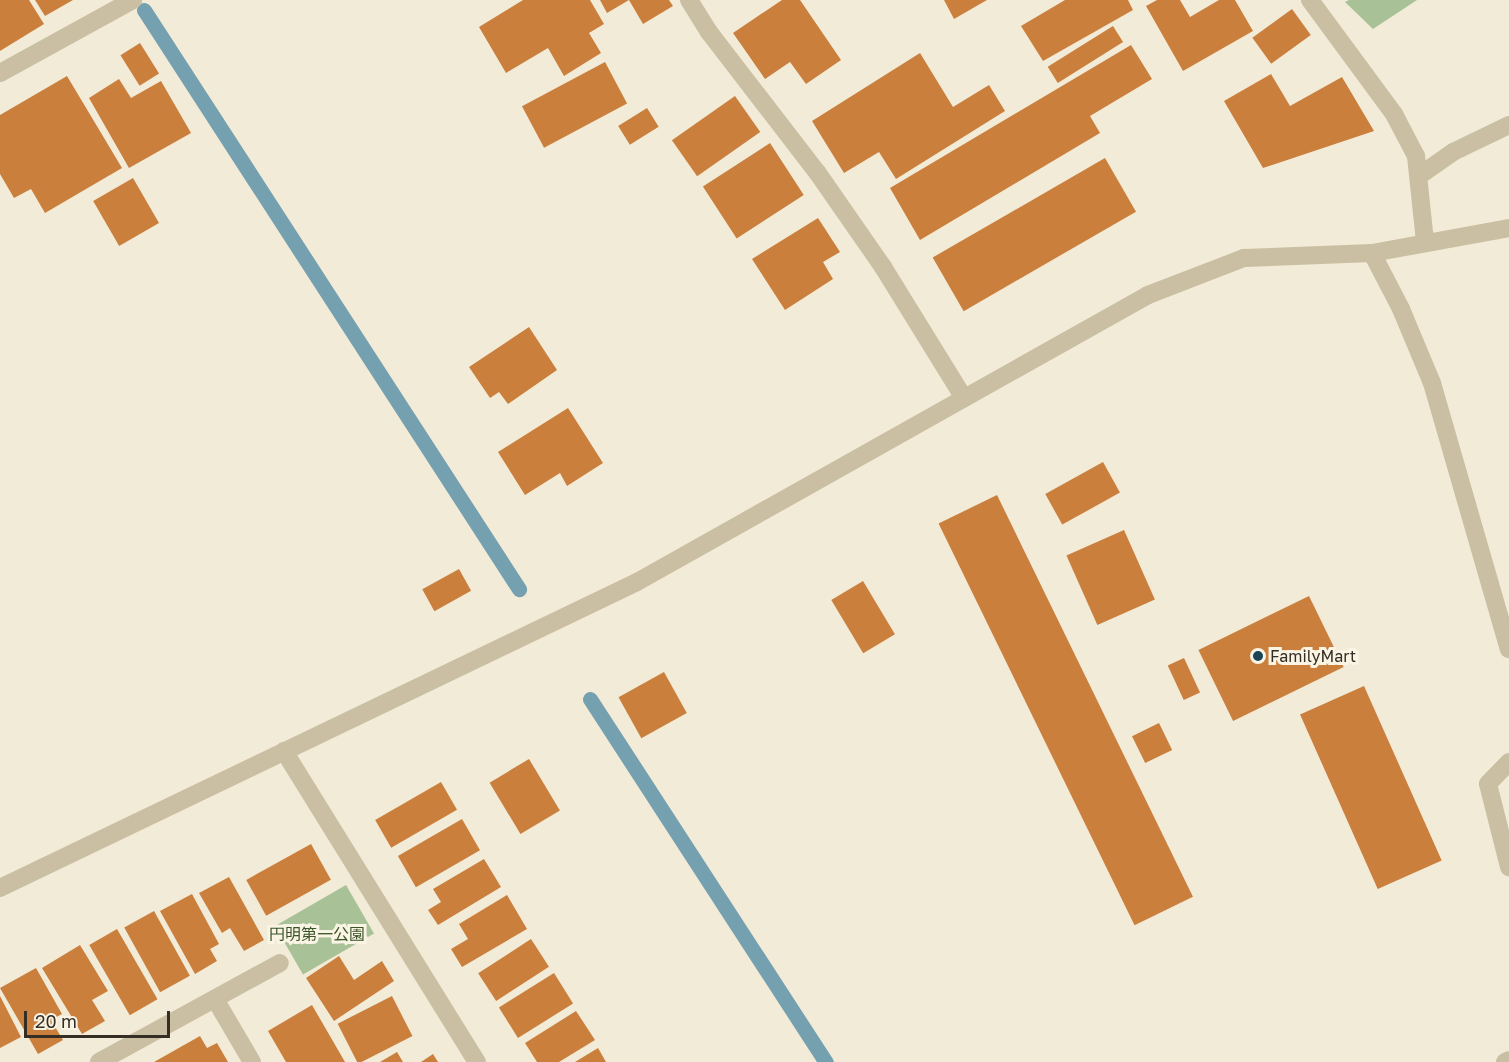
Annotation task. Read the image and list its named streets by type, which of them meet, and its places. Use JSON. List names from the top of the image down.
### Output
{
  "parks": ["円明第一公園"],
  "places": ["FamilyMart"],
  "scale_bar": "20 m"
}
